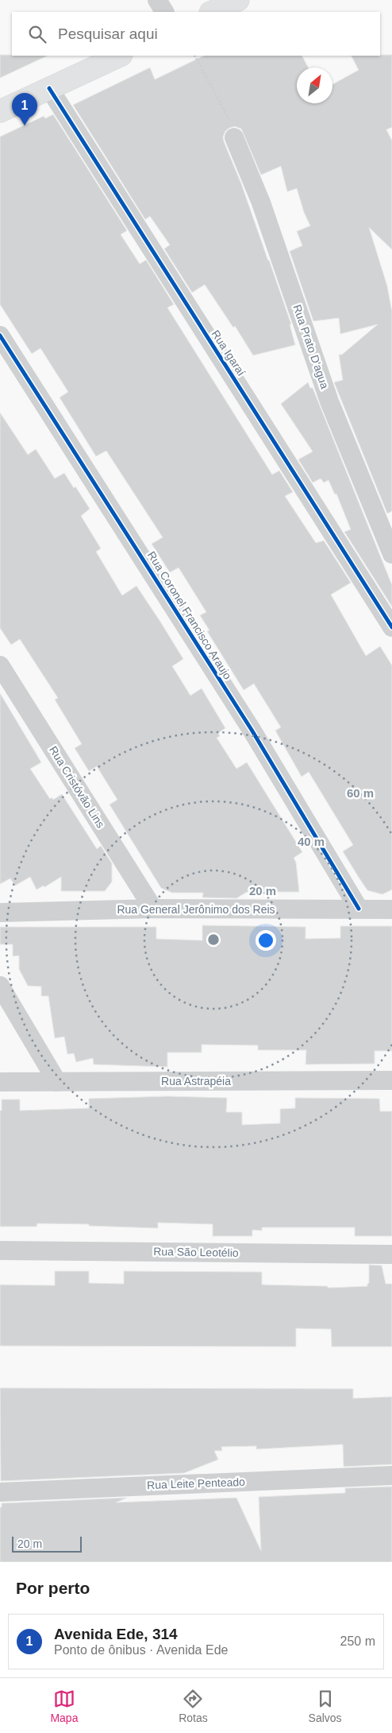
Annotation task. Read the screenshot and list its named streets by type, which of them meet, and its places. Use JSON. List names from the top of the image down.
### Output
{
  "streets": {
    "street": [
      "Rua Prato D'agua",
      "Rua Igaraí",
      "Rua Coronel Francisco Araujo",
      "Rua Cristóvão Lins",
      "Rua General Jerônimo dos Reis",
      "Rua Astrapéia",
      "Rua São Leotélio",
      "Rua Leite Penteado"
    ]
  },
  "crossings": [
    ["Rua Coronel Francisco Araujo", "Rua General Jerônimo dos Reis"],
    ["Rua Cristóvão Lins", "Rua General Jerônimo dos Reis"]
  ],
  "scale_bar": "20 m",
  "north": "top right",
  "page": {
    "search": "Pesquisar aqui",
    "pins": "1",
    "scale": "20 m",
    "heading": "Por perto",
    "list": [
      {
        "mark": "1",
        "name": "Avenida Ede, 314",
        "note": "Ponto de ônibus · Avenida Ede",
        "value": "250 m"
      }
    ],
    "nav": ["Mapa", "Rotas", "Salvos"]
  },
  "rings": ["60 m", "40 m", "20 m"]
}
